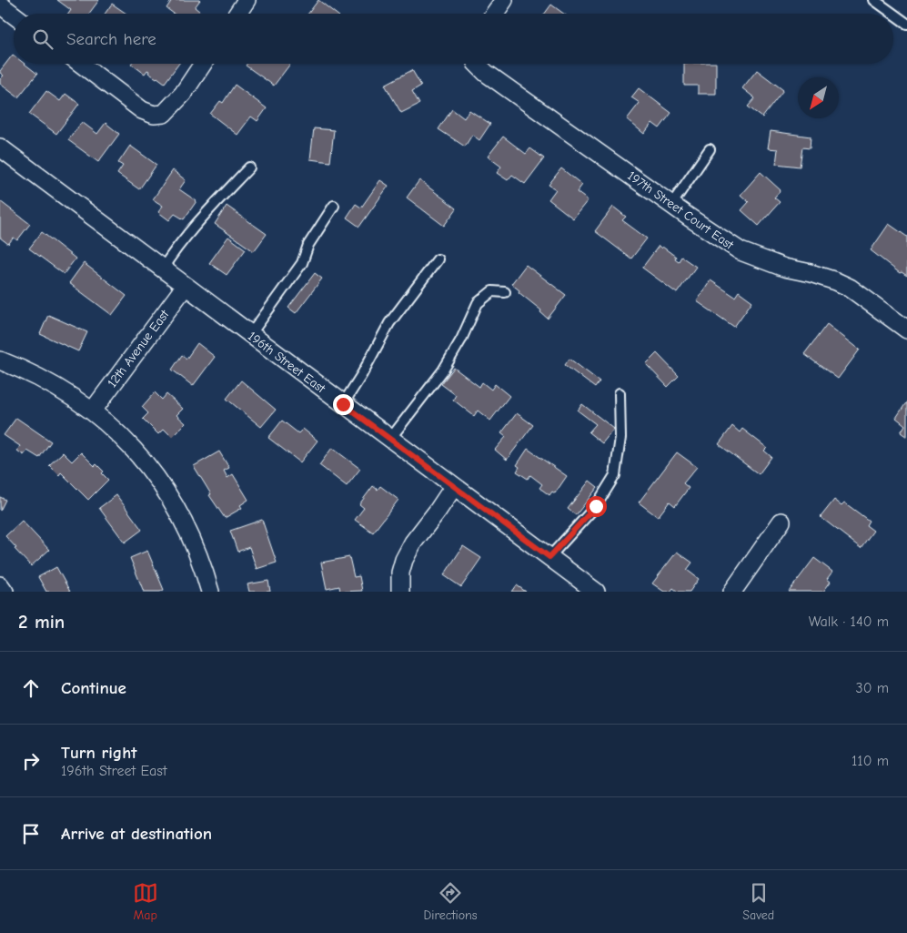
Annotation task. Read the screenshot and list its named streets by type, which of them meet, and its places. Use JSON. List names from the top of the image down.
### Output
{
  "streets": {
    "street": ["197th Street Court East", "12th Avenue East", "196th Street East"]
  },
  "crossings": [
    ["12th Avenue East", "196th Street East"]
  ],
  "north": "bottom left",
  "page": {
    "search": "Search here",
    "heading": ["2 min", "Walk · 140 m"],
    "list": [
      ["Continue", "30 m"],
      ["Turn right", "196th Street East", "110 m"],
      "Arrive at destination"
    ],
    "nav": ["Map", "Directions", "Saved"]
  }
}
